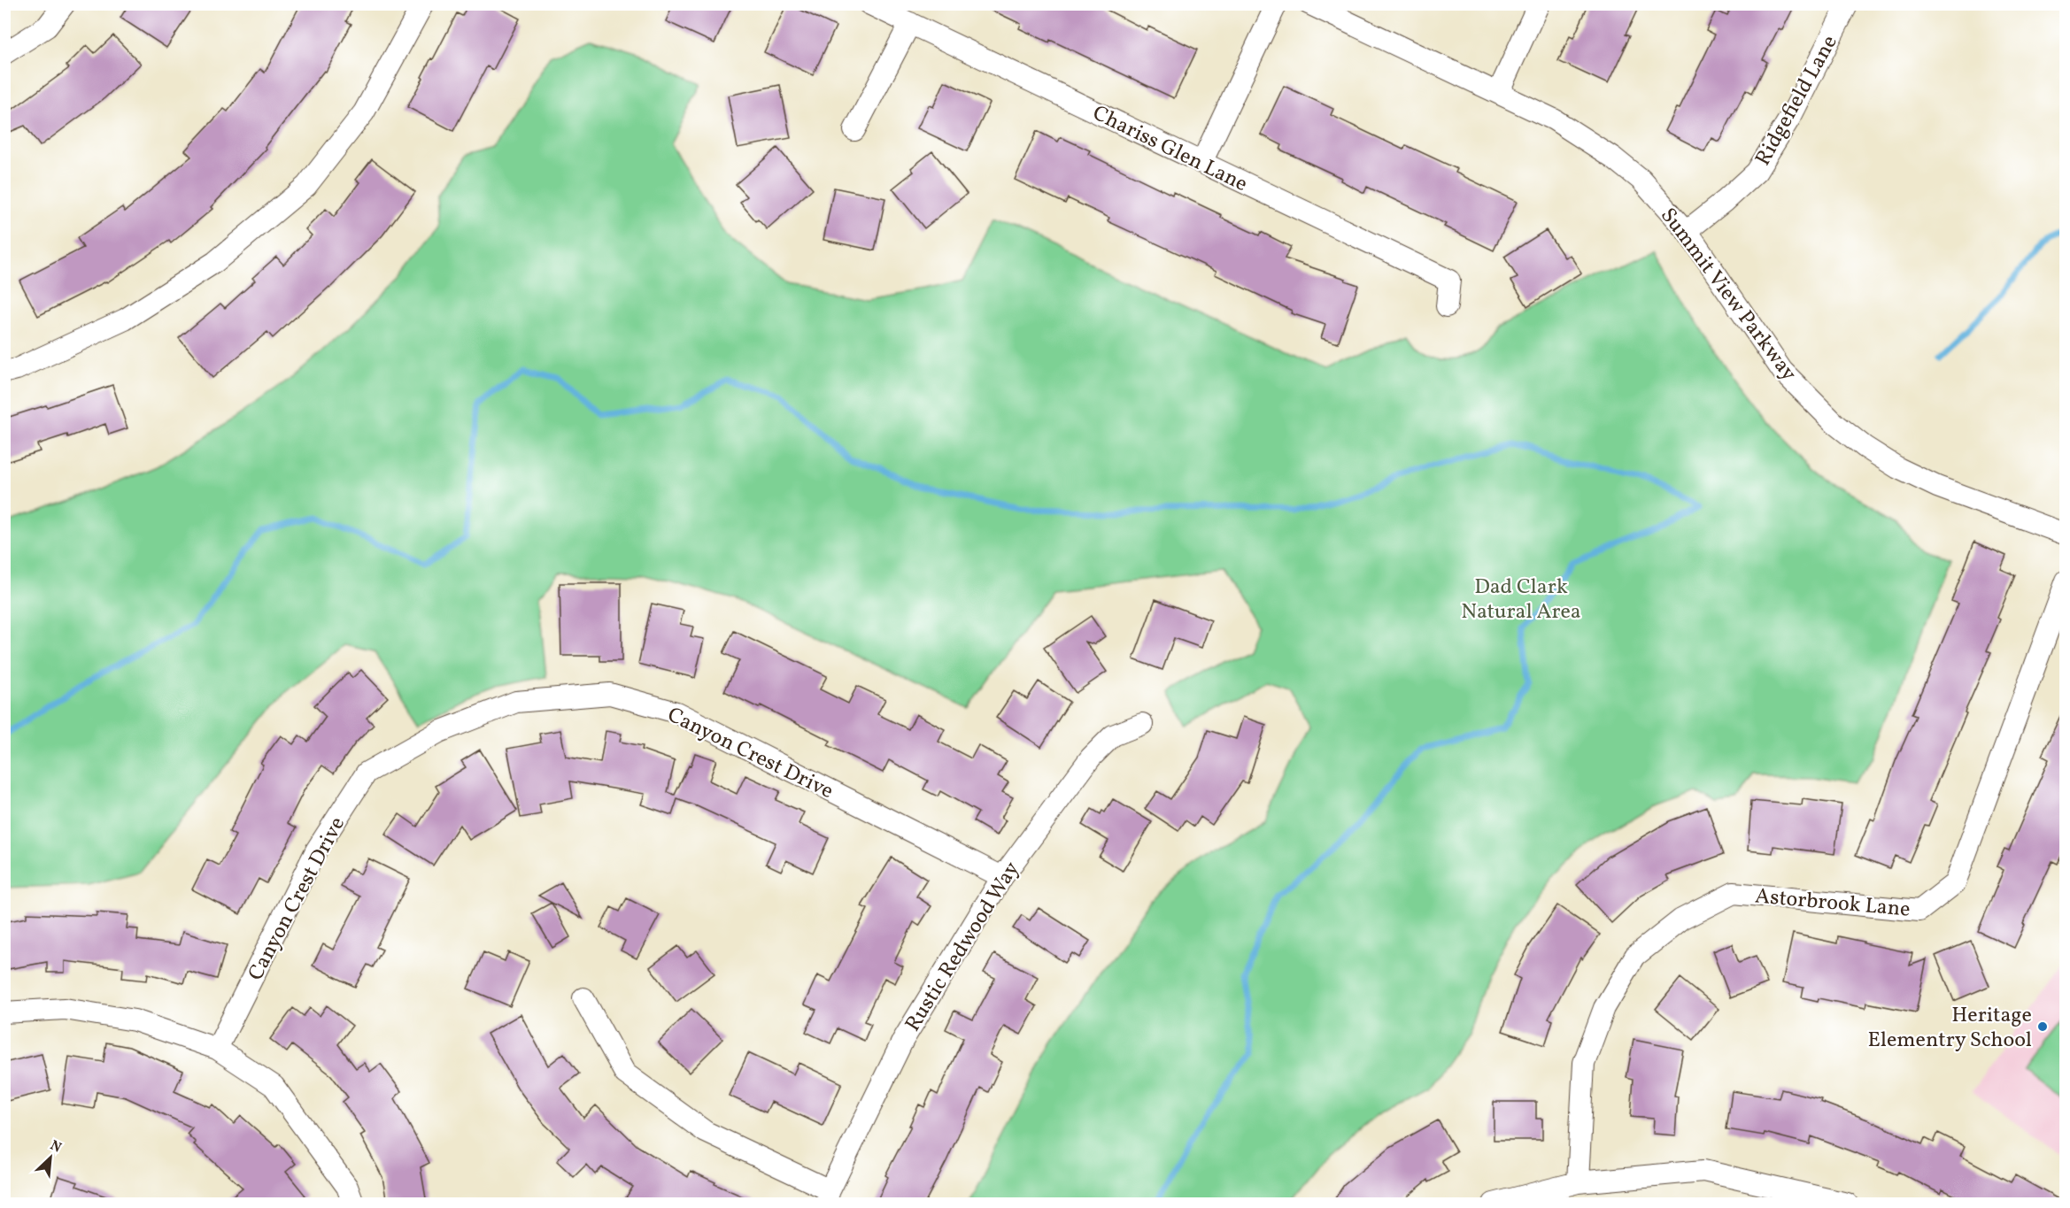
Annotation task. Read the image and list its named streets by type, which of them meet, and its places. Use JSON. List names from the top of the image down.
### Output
{
  "streets": {
    "street": [
      "Ridgefield Lane",
      "Chariss Glen Lane",
      "Summit View Parkway",
      "Canyon Crest Drive",
      "Astorbrook Lane",
      "Rustic Redwood Way"
    ]
  },
  "crossings": [
    ["Ridgefield Lane", "Summit View Parkway"],
    ["Canyon Crest Drive", "Rustic Redwood Way"]
  ],
  "parks": ["Dad Clark Natural Area"],
  "places": ["Heritage Elementry School"],
  "north": "top right"
}
